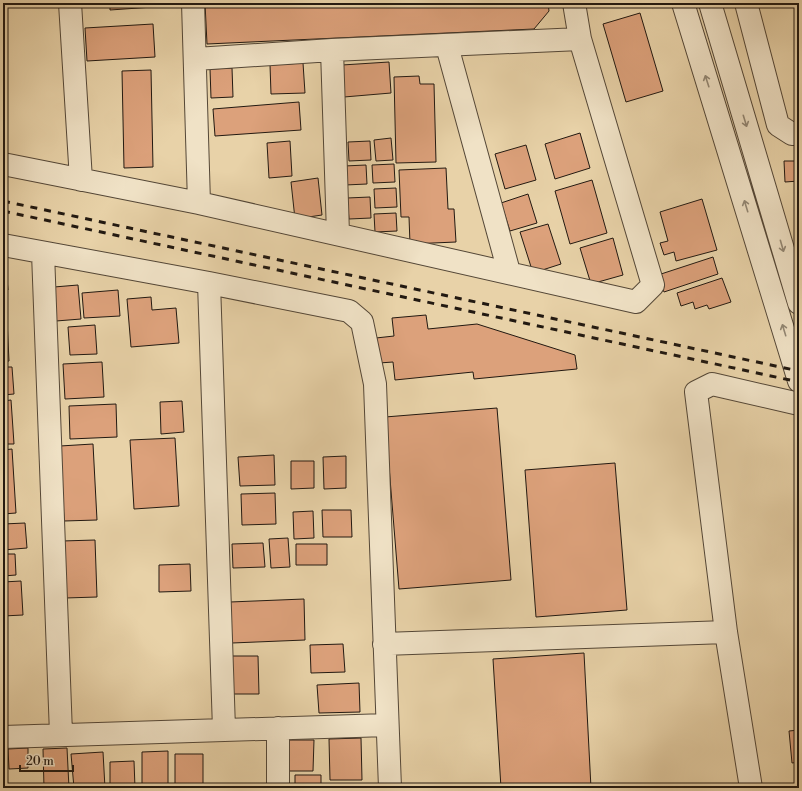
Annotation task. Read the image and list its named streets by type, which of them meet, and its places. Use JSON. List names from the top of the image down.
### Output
{
  "scale_bar": "20 m"
}
